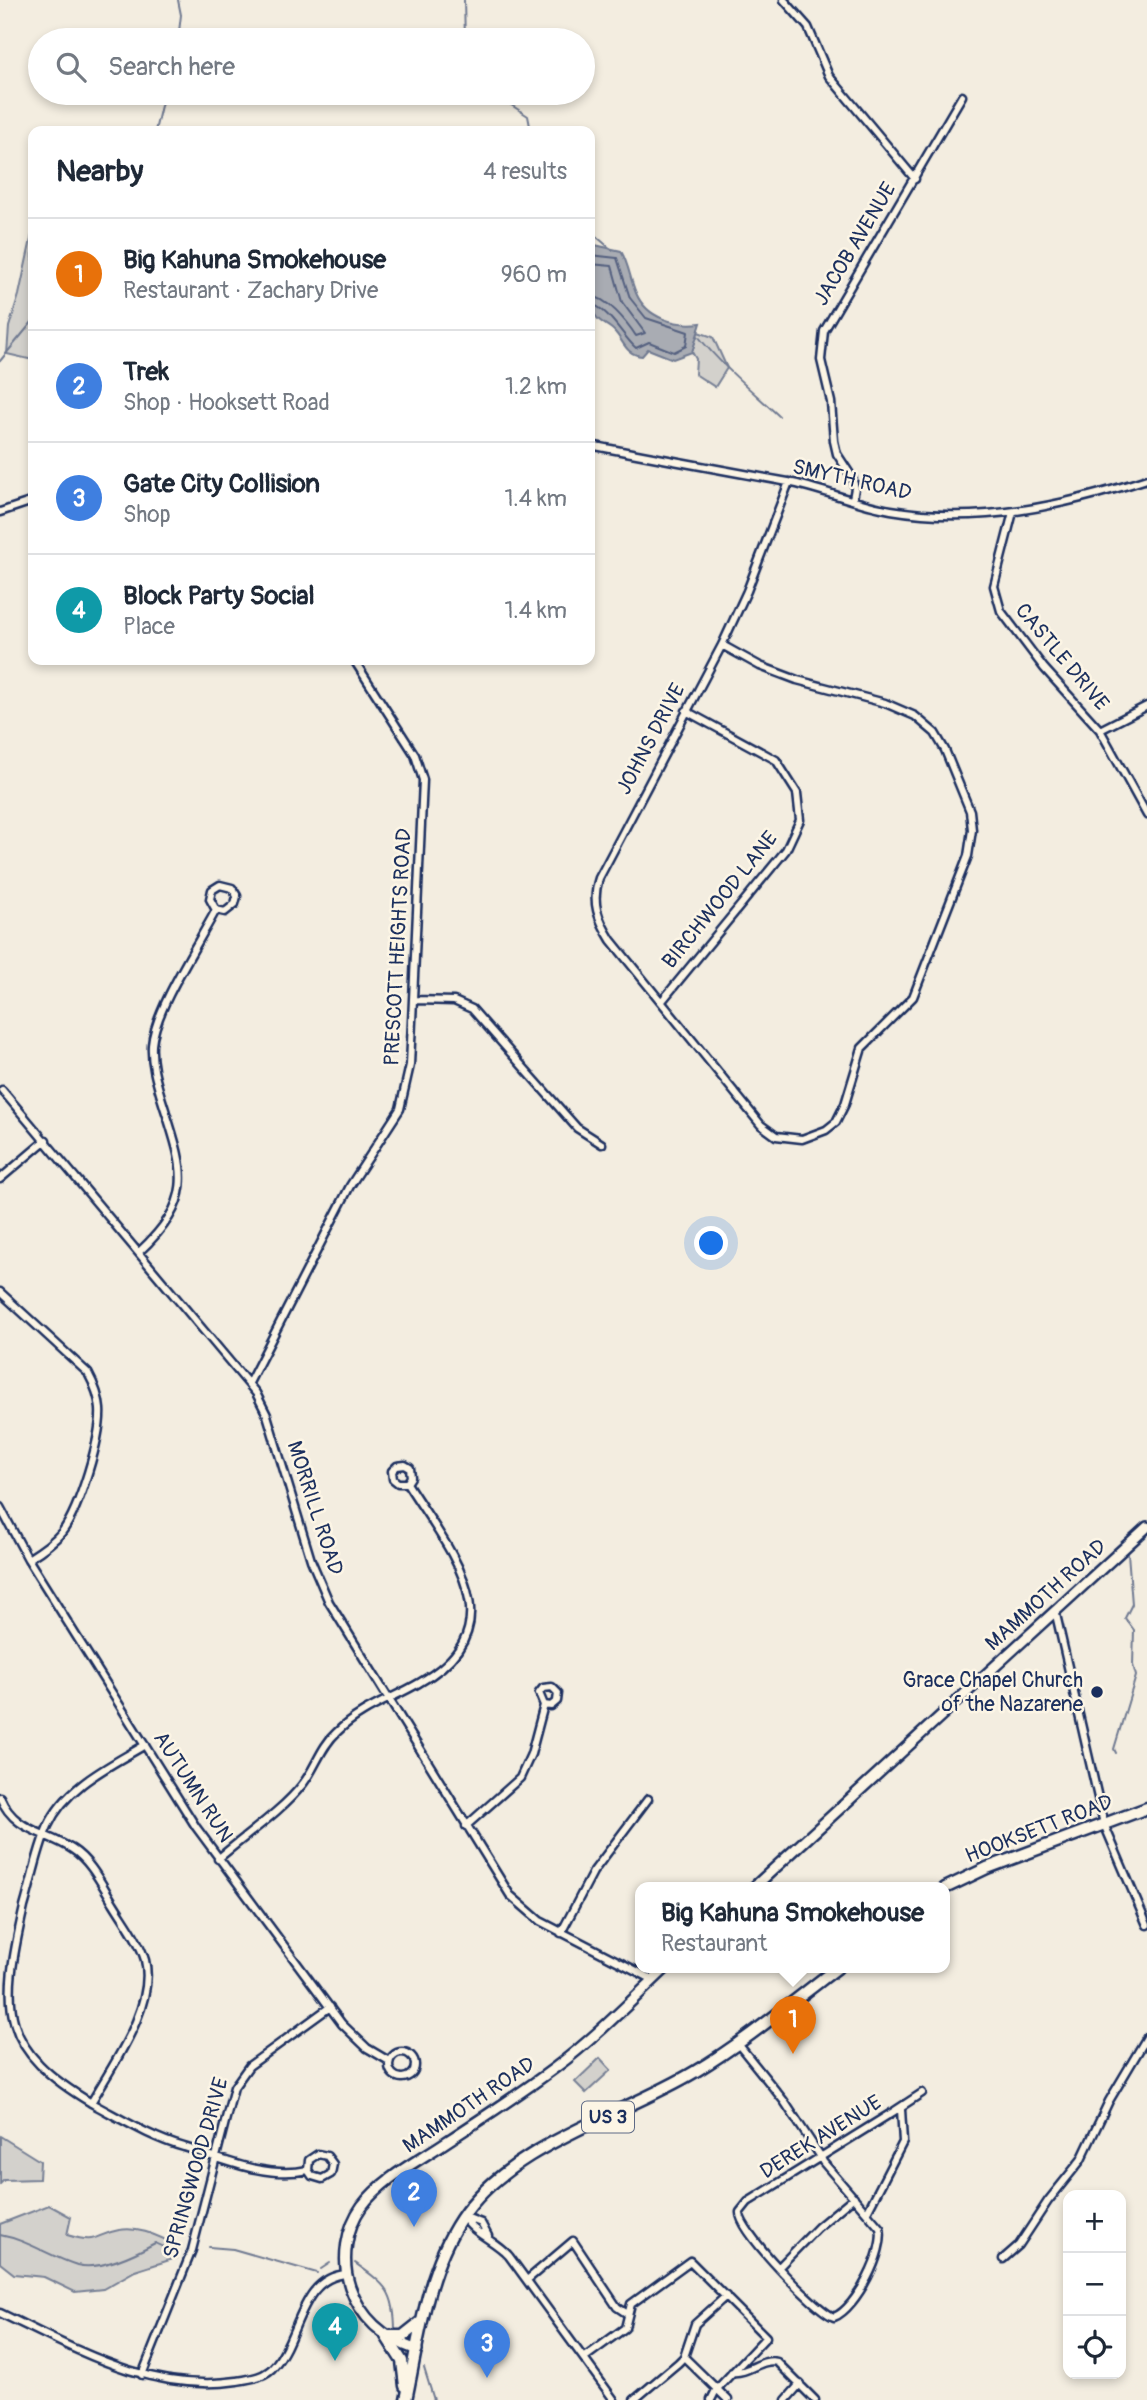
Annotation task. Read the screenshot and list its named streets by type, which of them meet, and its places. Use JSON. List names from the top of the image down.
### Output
{
  "streets": {
    "main road": ["MAMMOTH ROAD", "HOOKSETT ROAD", "US 3"],
    "street": [
      "JACOB AVENUE",
      "SMYTH ROAD",
      "CASTLE DRIVE",
      "JOHNS DRIVE",
      "BIRCHWOOD LANE",
      "PRESCOTT HEIGHTS ROAD",
      "MORRILL ROAD",
      "AUTUMN RUN",
      "DEREK AVENUE",
      "SPRINGWOOD DRIVE"
    ]
  },
  "crossings": [
    ["JACOB AVENUE", "SMYTH ROAD"],
    ["SMYTH ROAD", "CASTLE DRIVE"],
    ["SMYTH ROAD", "JOHNS DRIVE"],
    ["JOHNS DRIVE", "BIRCHWOOD LANE"],
    ["PRESCOTT HEIGHTS ROAD", "MORRILL ROAD"],
    ["MORRILL ROAD", "MAMMOTH ROAD"],
    ["MAMMOTH ROAD", "US 3"],
    ["AUTUMN RUN", "SPRINGWOOD DRIVE"]
  ],
  "places": ["Grace Chapel Church of the Nazarene"],
  "page": {
    "search": "Search here",
    "heading": ["Nearby", "4 results"],
    "list": [
      {
        "mark": "1",
        "name": "Big Kahuna Smokehouse",
        "note": "Restaurant · Zachary Drive",
        "value": "960 m"
      },
      {
        "mark": "2",
        "name": "Trek",
        "note": "Shop · Hooksett Road",
        "value": "1.2 km"
      },
      {
        "mark": "3",
        "name": "Gate City Collision",
        "note": "Shop",
        "value": "1.4 km"
      },
      {
        "mark": "4",
        "name": "Block Party Social",
        "note": "Place",
        "value": "1.4 km"
      }
    ],
    "popup": ["Big Kahuna Smokehouse", "Restaurant"],
    "pins": [
      "1",
      "2",
      "4",
      "3"
    ],
    "map_buttons": ["+", "−"]
  }
}
